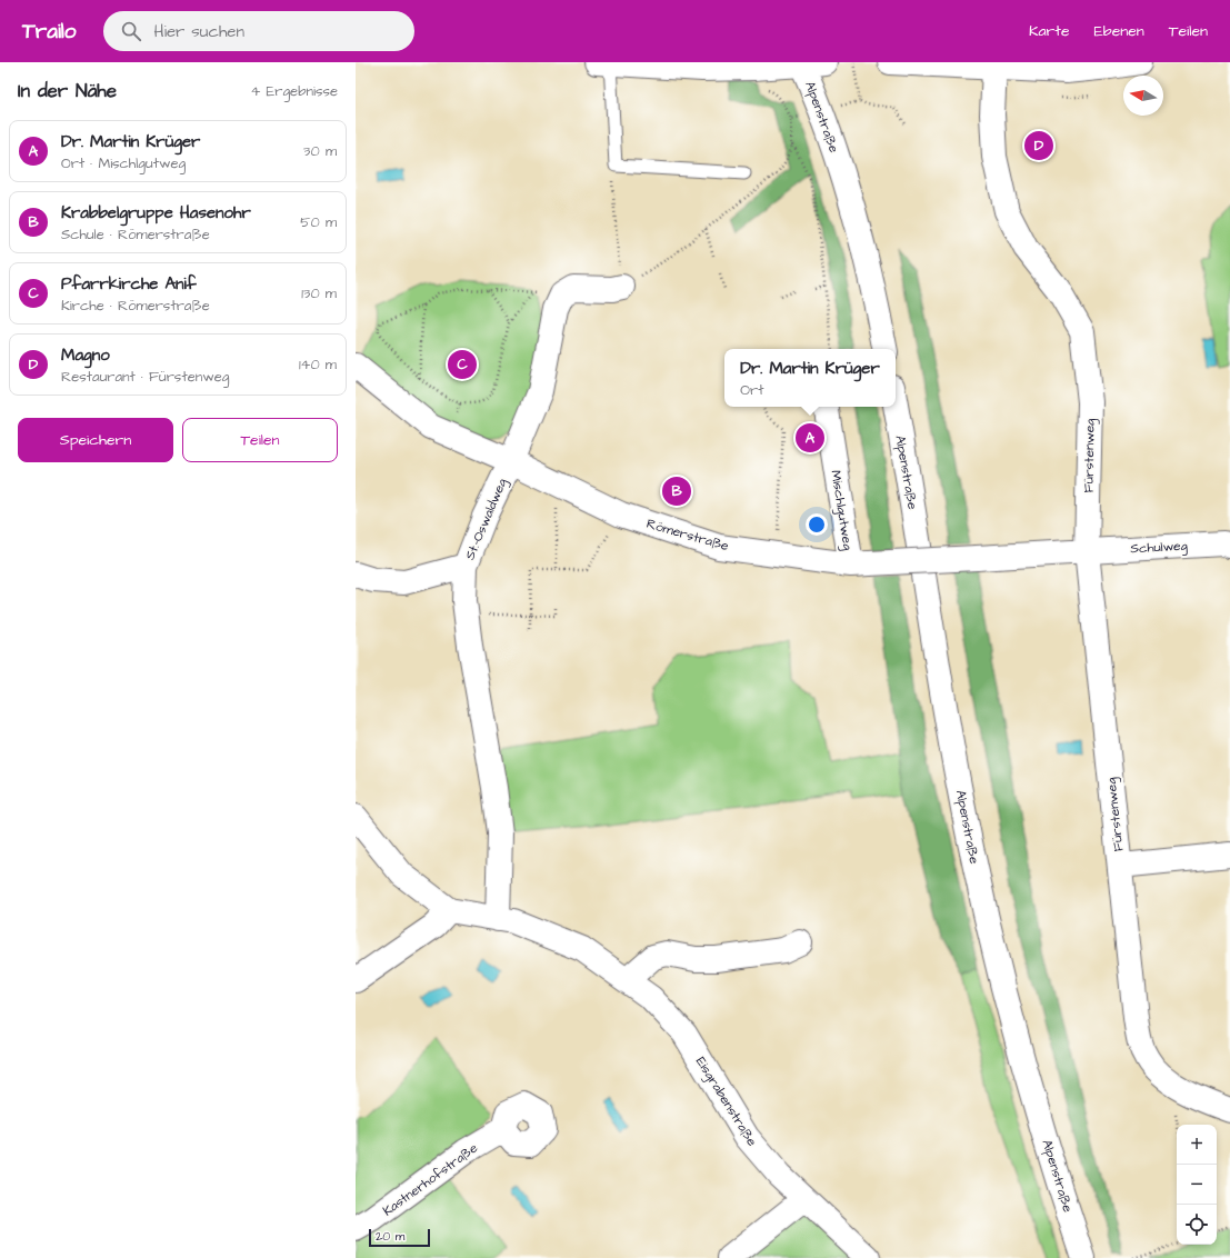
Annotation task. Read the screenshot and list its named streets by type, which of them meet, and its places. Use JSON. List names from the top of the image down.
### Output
{
  "streets": {
    "street": [
      "Alpenstraße",
      "Fürstenweg",
      "Mischlgutweg",
      "St.-Oswaldweg",
      "Römerstraße",
      "Schulweg",
      "Eisgrabenstraße",
      "Kastnerhofstraße"
    ]
  },
  "crossings": [
    ["Fürstenweg", "Römerstraße"],
    ["Fürstenweg", "Schulweg"],
    ["Mischlgutweg", "Römerstraße"],
    ["St.-Oswaldweg", "Römerstraße"],
    ["St.-Oswaldweg", "Eisgrabenstraße"],
    ["Römerstraße", "Schulweg"]
  ],
  "scale_bar": "20 m",
  "north": "left",
  "page": {
    "header": "Trailo",
    "search": "Hier suchen",
    "nav": ["Karte", "Ebenen", "Teilen"],
    "heading": ["In der Nähe", "4 Ergebnisse"],
    "list": [
      {
        "mark": "A",
        "name": "Dr. Martin Krüger",
        "note": "Ort · Mischlgutweg",
        "value": "30 m"
      },
      {
        "mark": "B",
        "name": "Krabbelgruppe Hasenohr",
        "note": "Schule · Römerstraße",
        "value": "50 m"
      },
      {
        "mark": "C",
        "name": "Pfarrkirche Anif",
        "note": "Kirche · Römerstraße",
        "value": "130 m"
      },
      {
        "mark": "D",
        "name": "Magno",
        "note": "Restaurant · Fürstenweg",
        "value": "140 m"
      }
    ],
    "pins": [
      "D",
      "C",
      "A",
      "B"
    ],
    "popup": ["Dr. Martin Krüger", "Ort"],
    "buttons": ["Speichern", "Teilen"],
    "map_buttons": ["+", "−"],
    "scale": "20 m"
  }
}
